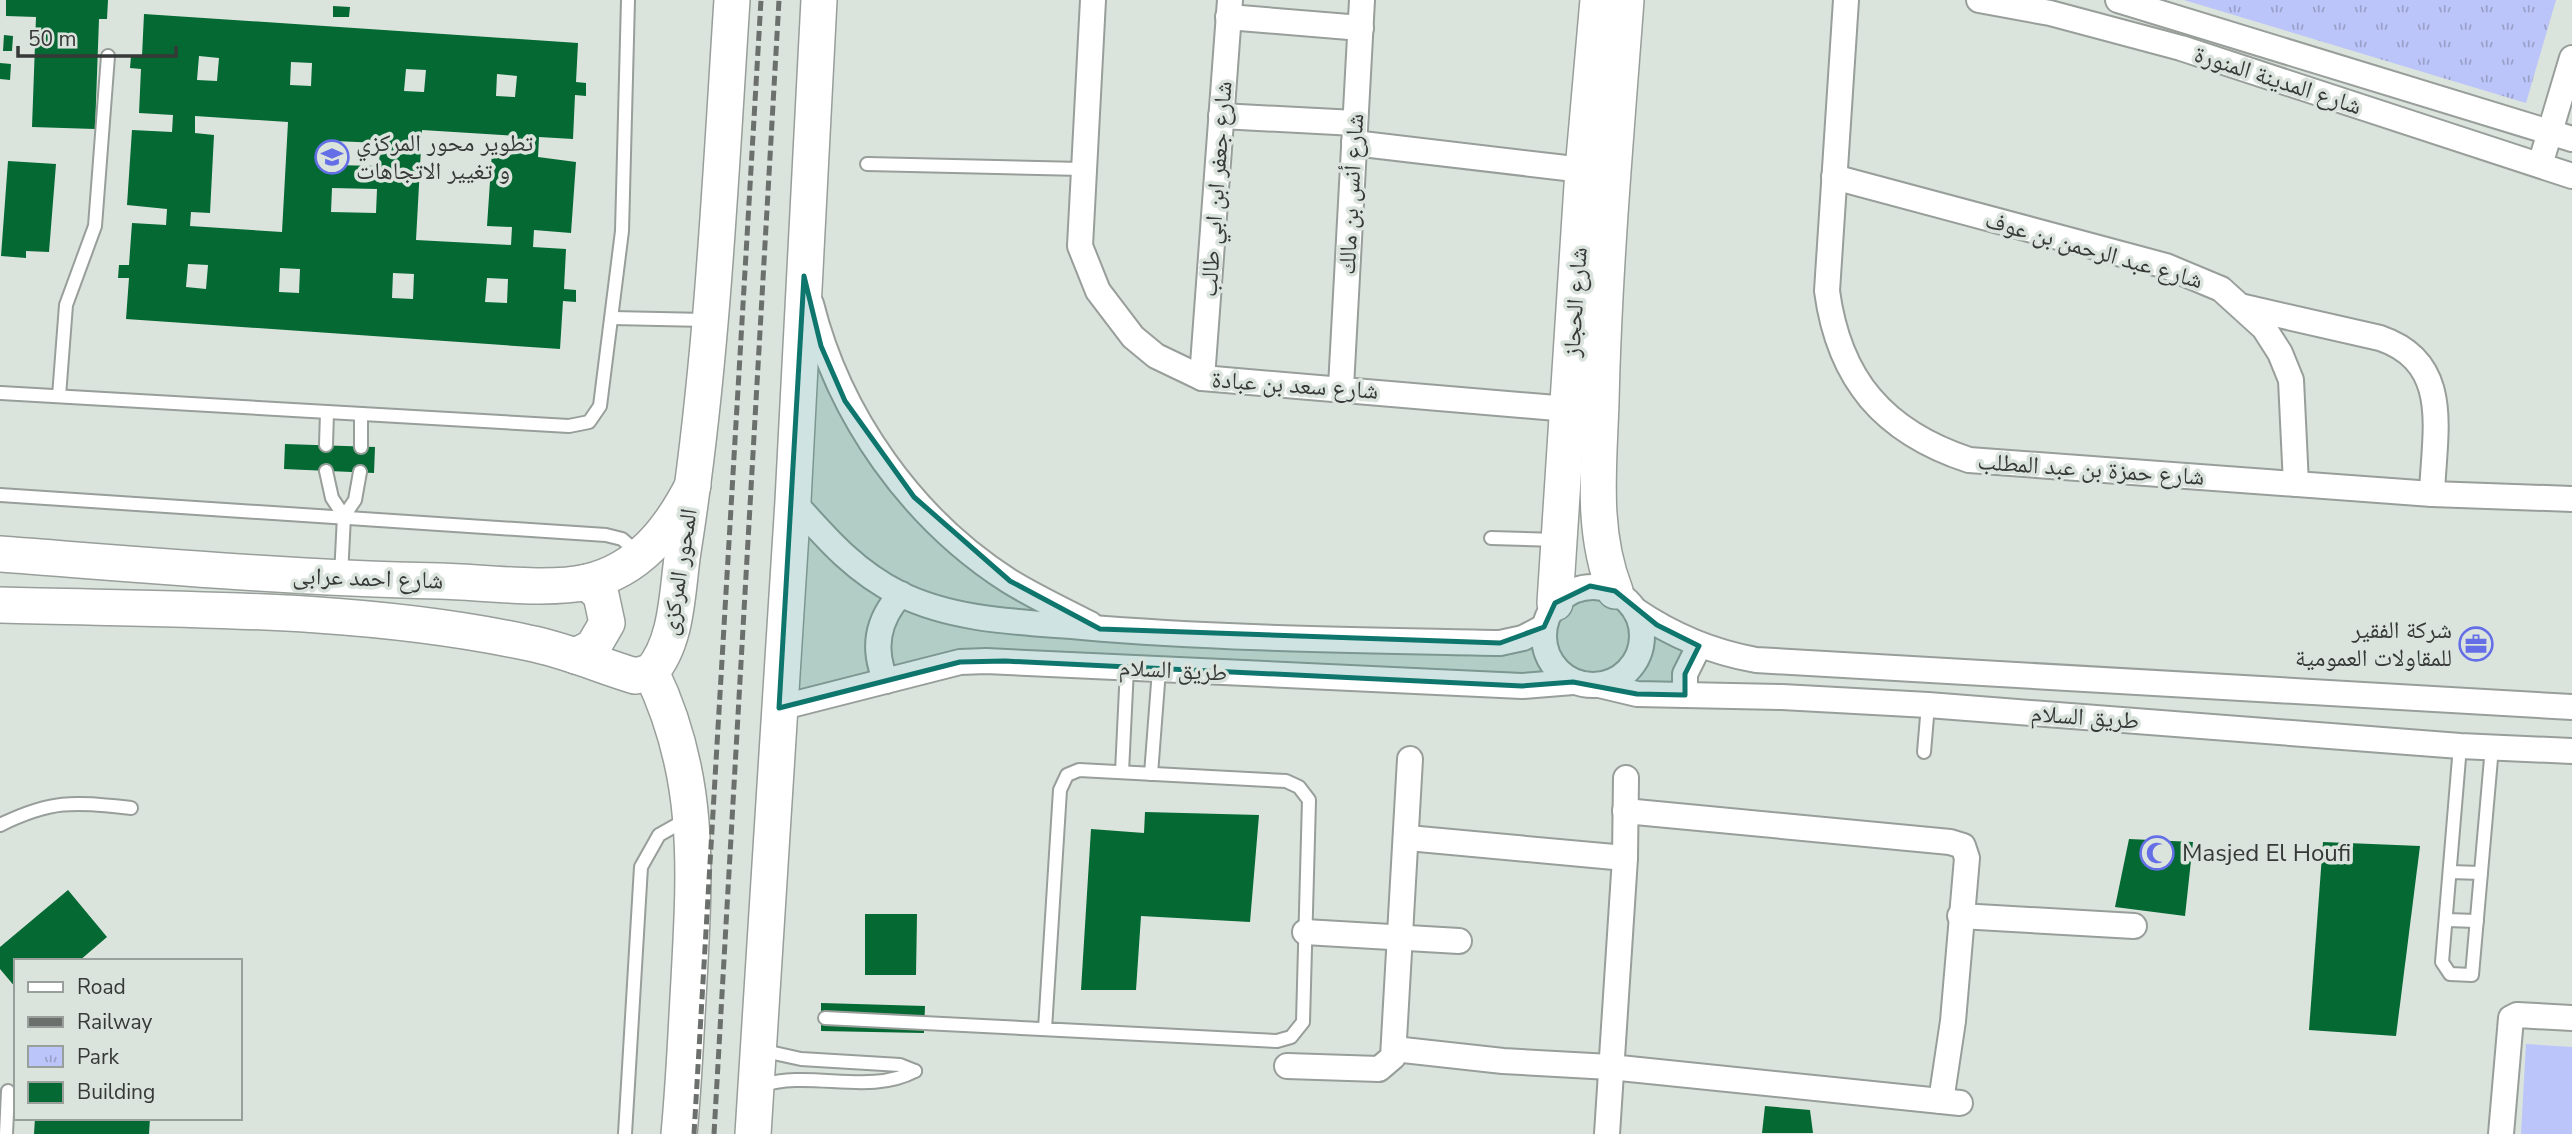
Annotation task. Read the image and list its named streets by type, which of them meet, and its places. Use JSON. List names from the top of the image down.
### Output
{
  "streets": {
    "main road": ["شارع الحجاز", "المحور المركزى", "شارع احمد عرابى"],
    "street": [
      "شارع المدينة المنورة",
      "شارع جعفر ابن ابي طالب",
      "شارع أنس بن مالك",
      "شارع عبد الرحمن بن عوف",
      "شارع سعد بن عبادة",
      "شارع حمزة بن عبد المطلب",
      "طريق السلام"
    ]
  },
  "crossings": [
    ["شارع جعفر ابن ابي طالب", "شارع سعد بن عبادة"],
    ["شارع أنس بن مالك", "شارع سعد بن عبادة"],
    ["شارع عبد الرحمن بن عوف", "شارع حمزة بن عبد المطلب"],
    ["شارع الحجاز", "شارع سعد بن عبادة"],
    ["شارع الحجاز", "طريق السلام"],
    ["المحور المركزى", "شارع احمد عرابى"]
  ],
  "places": {
    "school or university": ["تطوير محور المركزي و تغيير الاتجاهات"],
    "office": ["شركة الفقير للمقاولات العمومية"],
    "mosque": ["Masjed El Houfi"]
  },
  "legend": [
    "Road",
    "Railway",
    "Park",
    "Building"
  ],
  "scale_bar": "50 m"
}
